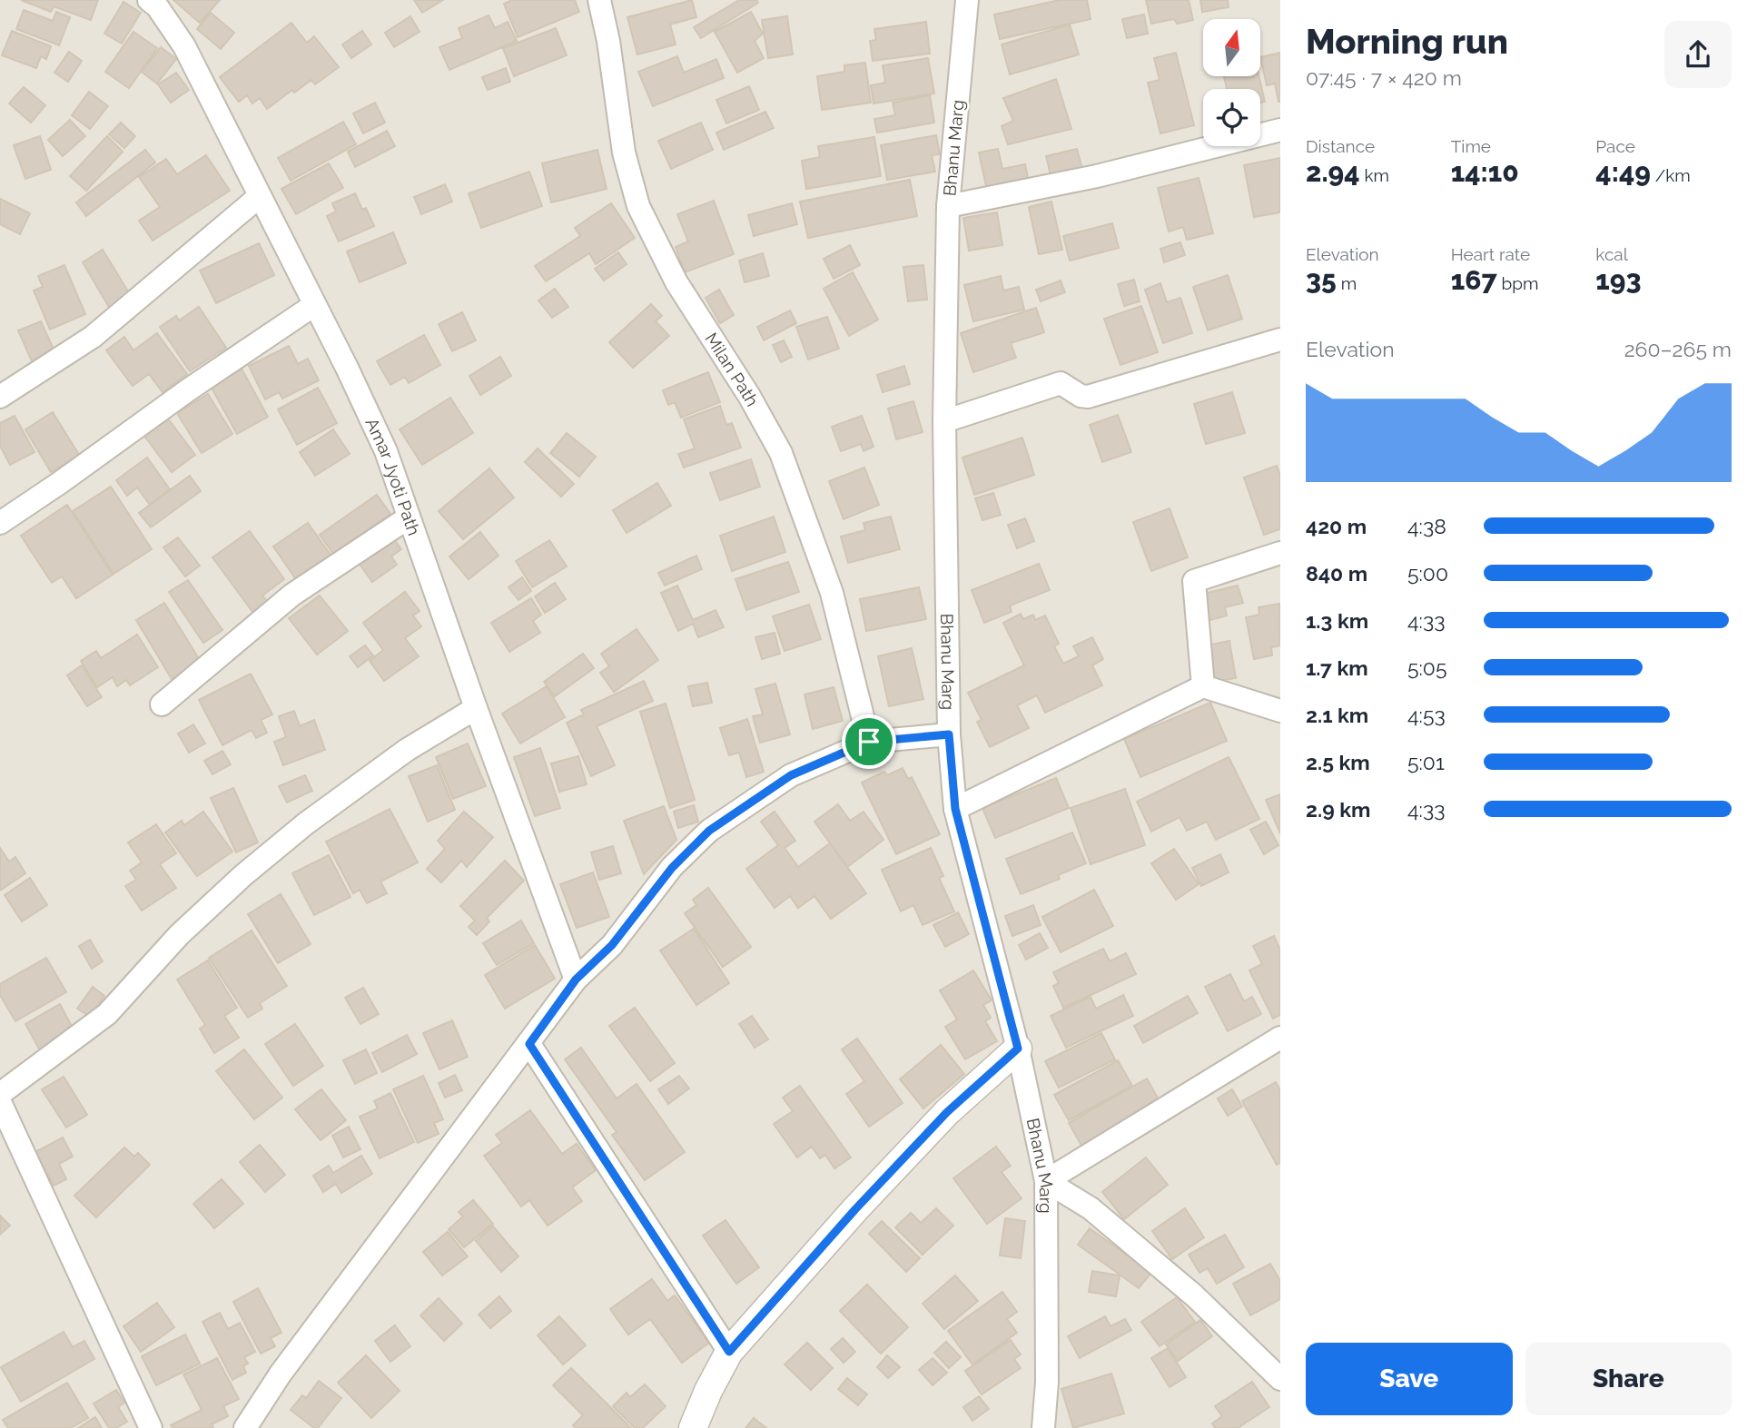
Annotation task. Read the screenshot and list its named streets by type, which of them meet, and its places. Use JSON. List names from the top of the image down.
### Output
{
  "streets": {
    "street": ["Bhanu Marg", "Milan Path", "Amar Jyoti Path"]
  },
  "north": "top",
  "page": {
    "heading": ["Morning run", "07:45 · 7 × 420 m"],
    "stats": [
      ["Distance", "2.94 km"],
      ["Time", "14:10"],
      ["Pace", "4:49 /km"],
      ["Elevation", "35 m"],
      ["Heart rate", "167 bpm"],
      ["kcal", "193"]
    ],
    "chart": ["Elevation", "260–265 m"],
    "list": [
      {
        "name": "420 m",
        "note": "4:38"
      },
      {
        "name": "840 m",
        "note": "5:00"
      },
      {
        "name": "1.3 km",
        "note": "4:33"
      },
      {
        "name": "1.7 km",
        "note": "5:05"
      },
      {
        "name": "2.1 km",
        "note": "4:53"
      },
      {
        "name": "2.5 km",
        "note": "5:01"
      },
      {
        "name": "2.9 km",
        "note": "4:33"
      }
    ],
    "buttons": ["Save", "Share"]
  }
}
